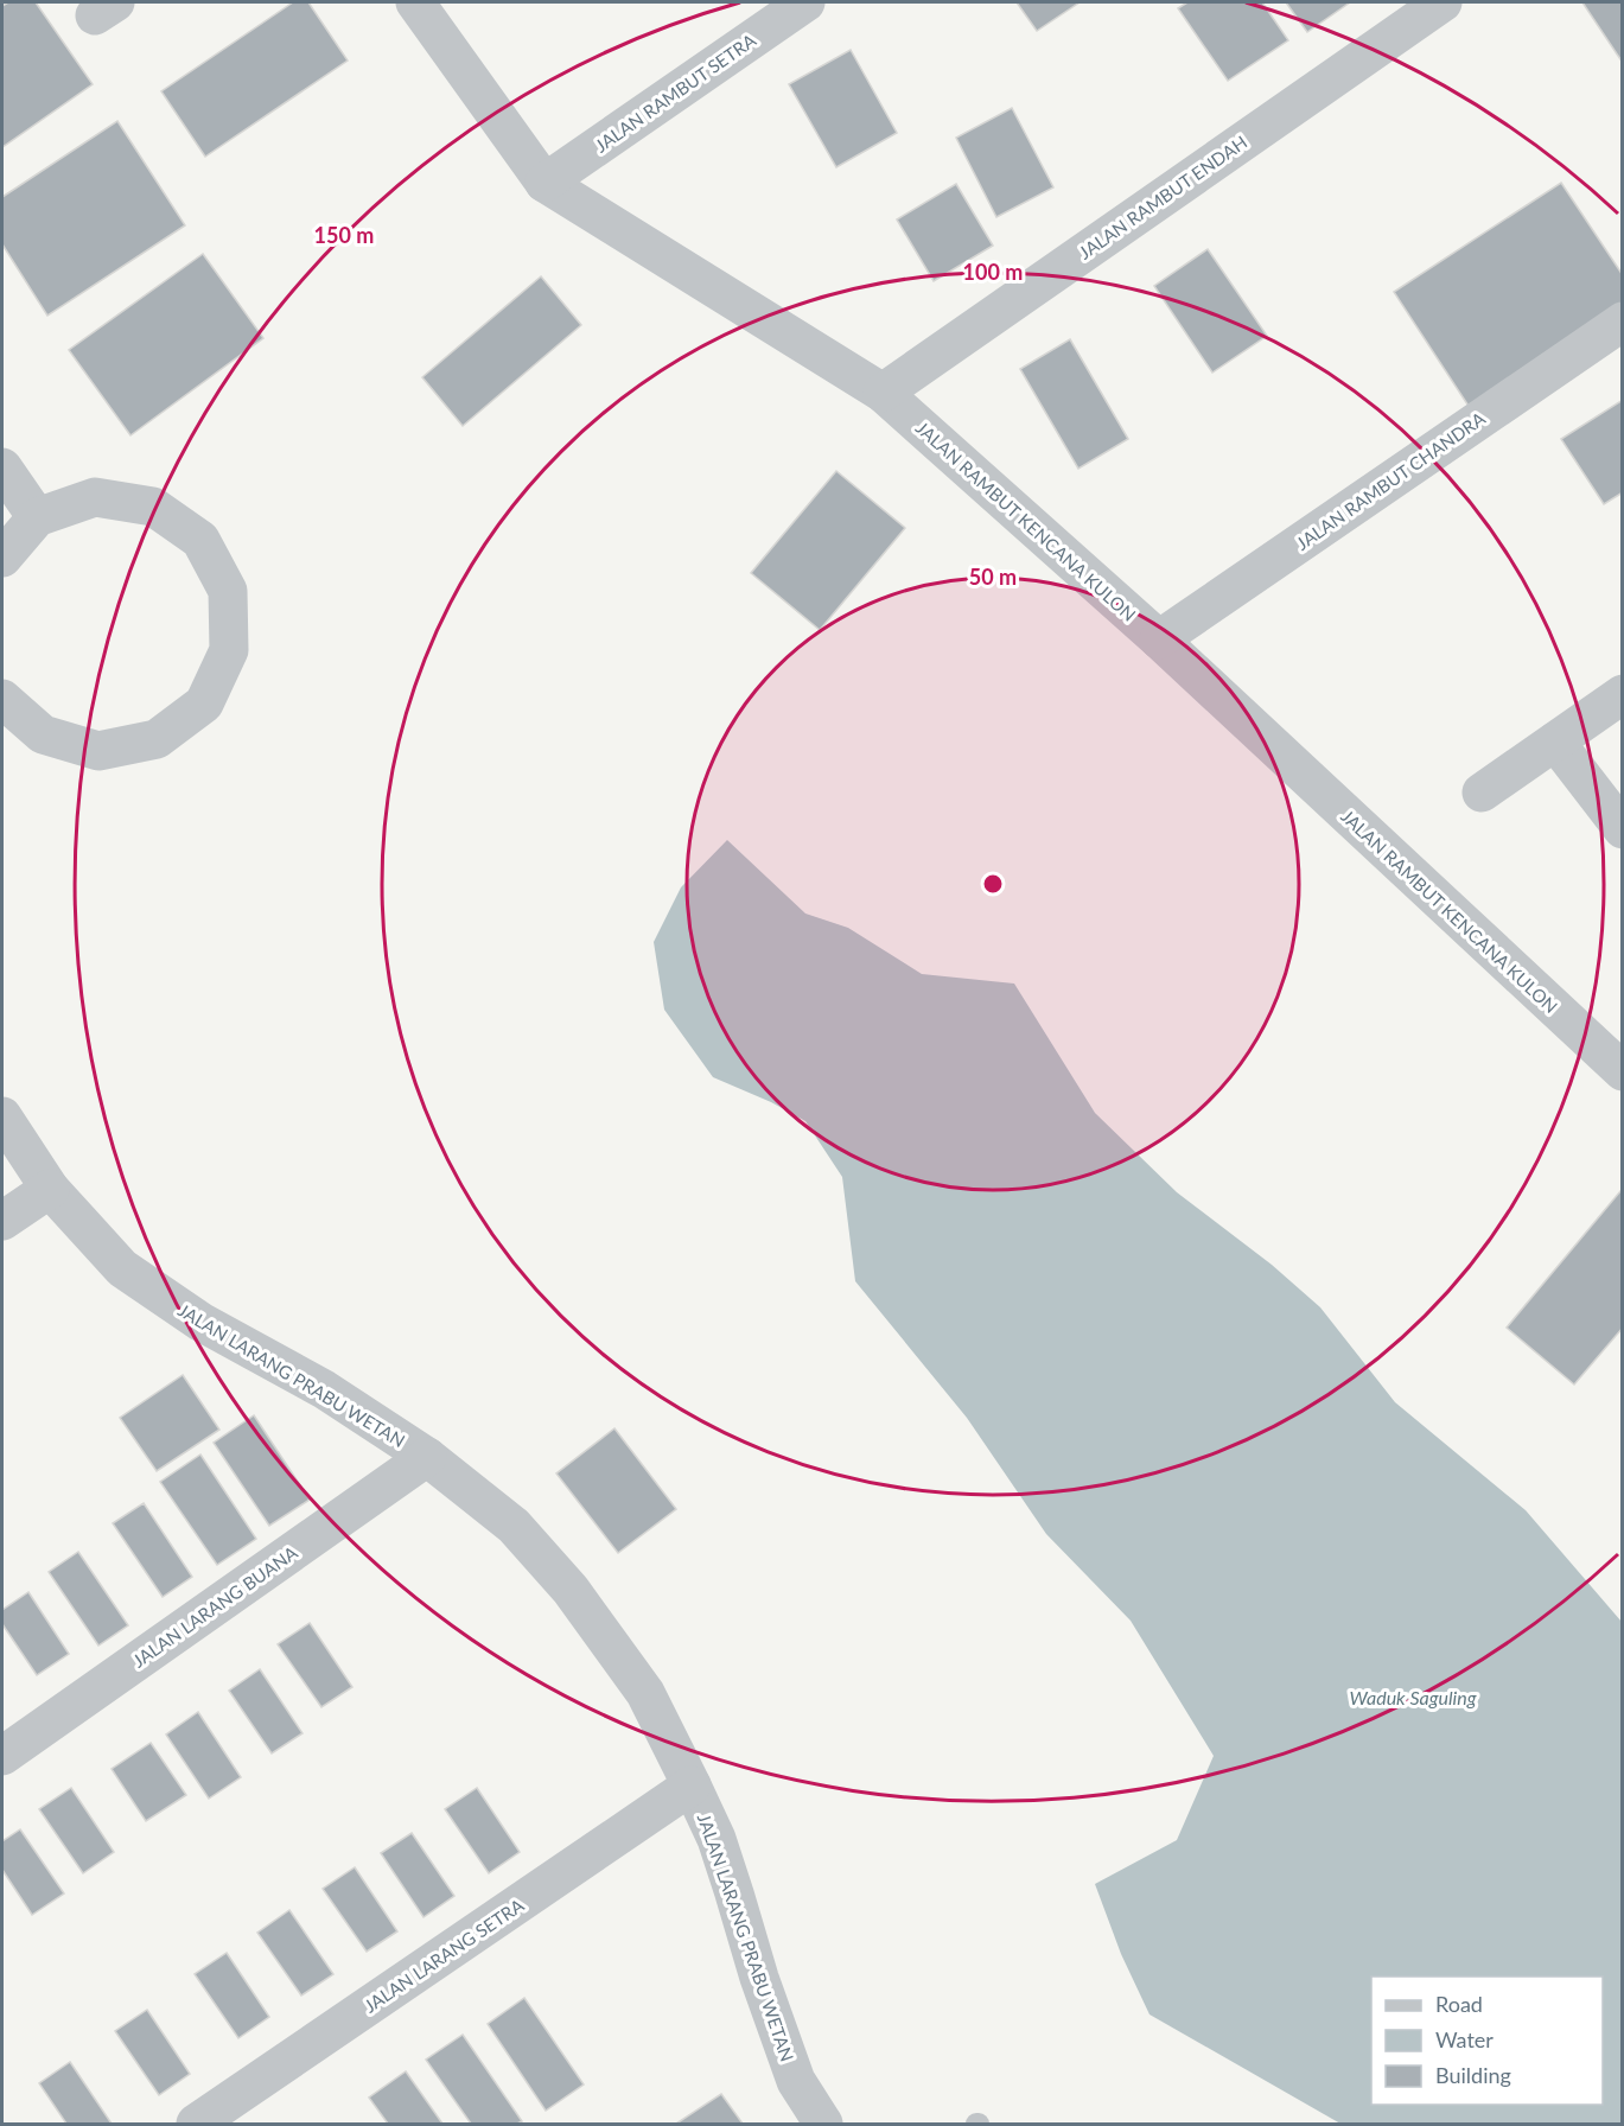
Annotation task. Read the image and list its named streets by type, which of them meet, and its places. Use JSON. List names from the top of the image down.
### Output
{
  "streets": {
    "street": [
      "JALAN RAMBUT SETRA",
      "JALAN RAMBUT ENDAH",
      "JALAN RAMBUT CHANDRA",
      "JALAN RAMBUT KENCANA KULON",
      "JALAN LARANG PRABU WETAN",
      "JALAN LARANG BUANA",
      "JALAN LARANG SETRA"
    ]
  },
  "crossings": [
    ["JALAN RAMBUT SETRA", "JALAN RAMBUT KENCANA KULON"],
    ["JALAN RAMBUT ENDAH", "JALAN RAMBUT KENCANA KULON"],
    ["JALAN RAMBUT CHANDRA", "JALAN RAMBUT KENCANA KULON"],
    ["JALAN LARANG PRABU WETAN", "JALAN LARANG BUANA"],
    ["JALAN LARANG PRABU WETAN", "JALAN LARANG SETRA"]
  ],
  "water": ["Waduk Saguling"],
  "legend": ["Road", "Water", "Building"],
  "rings": ["150 m", "100 m", "50 m"]
}
